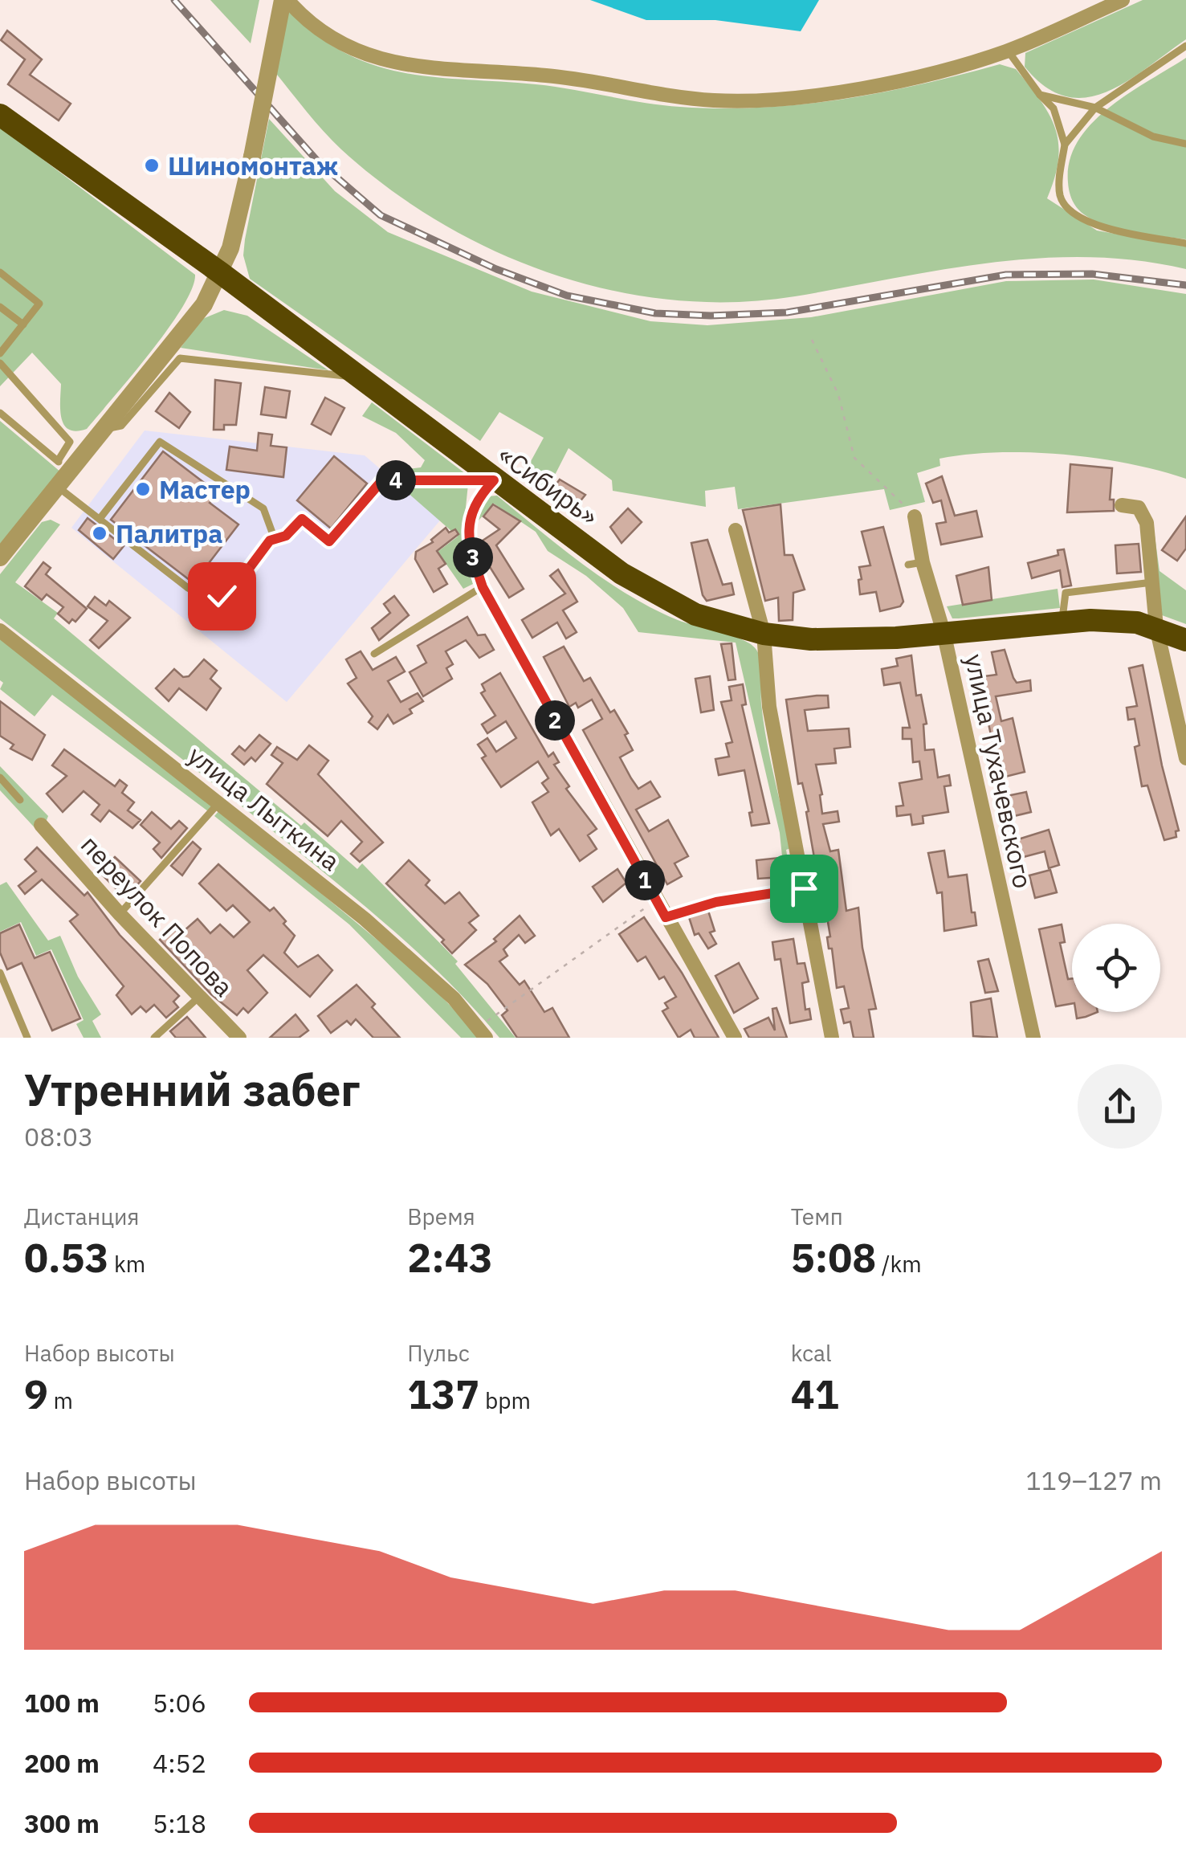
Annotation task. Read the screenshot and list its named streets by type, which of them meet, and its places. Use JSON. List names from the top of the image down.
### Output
{
  "streets": {
    "highway": ["«Сибирь»"],
    "street": ["улица Тухачевского", "улица Лыткина", "переулок Попова"]
  },
  "crossings": [
    ["«Сибирь»", "улица Тухачевского"]
  ],
  "places": ["Шиномонтаж", "Мастер", "Палитра"],
  "page": {
    "pins": [
      "4",
      "3",
      "2",
      "1"
    ],
    "heading": ["Утренний забег", "08:03"],
    "stats": [
      ["Дистанция", "0.53 km"],
      ["Время", "2:43"],
      ["Темп", "5:08 /km"],
      ["Набор высоты", "9 m"],
      ["Пульс", "137 bpm"],
      ["kcal", "41"]
    ],
    "chart": ["Набор высоты", "119–127 m"],
    "list": [
      {
        "name": "100 m",
        "note": "5:06"
      },
      {
        "name": "200 m",
        "note": "4:52"
      },
      {
        "name": "300 m",
        "note": "5:18"
      }
    ]
  }
}
